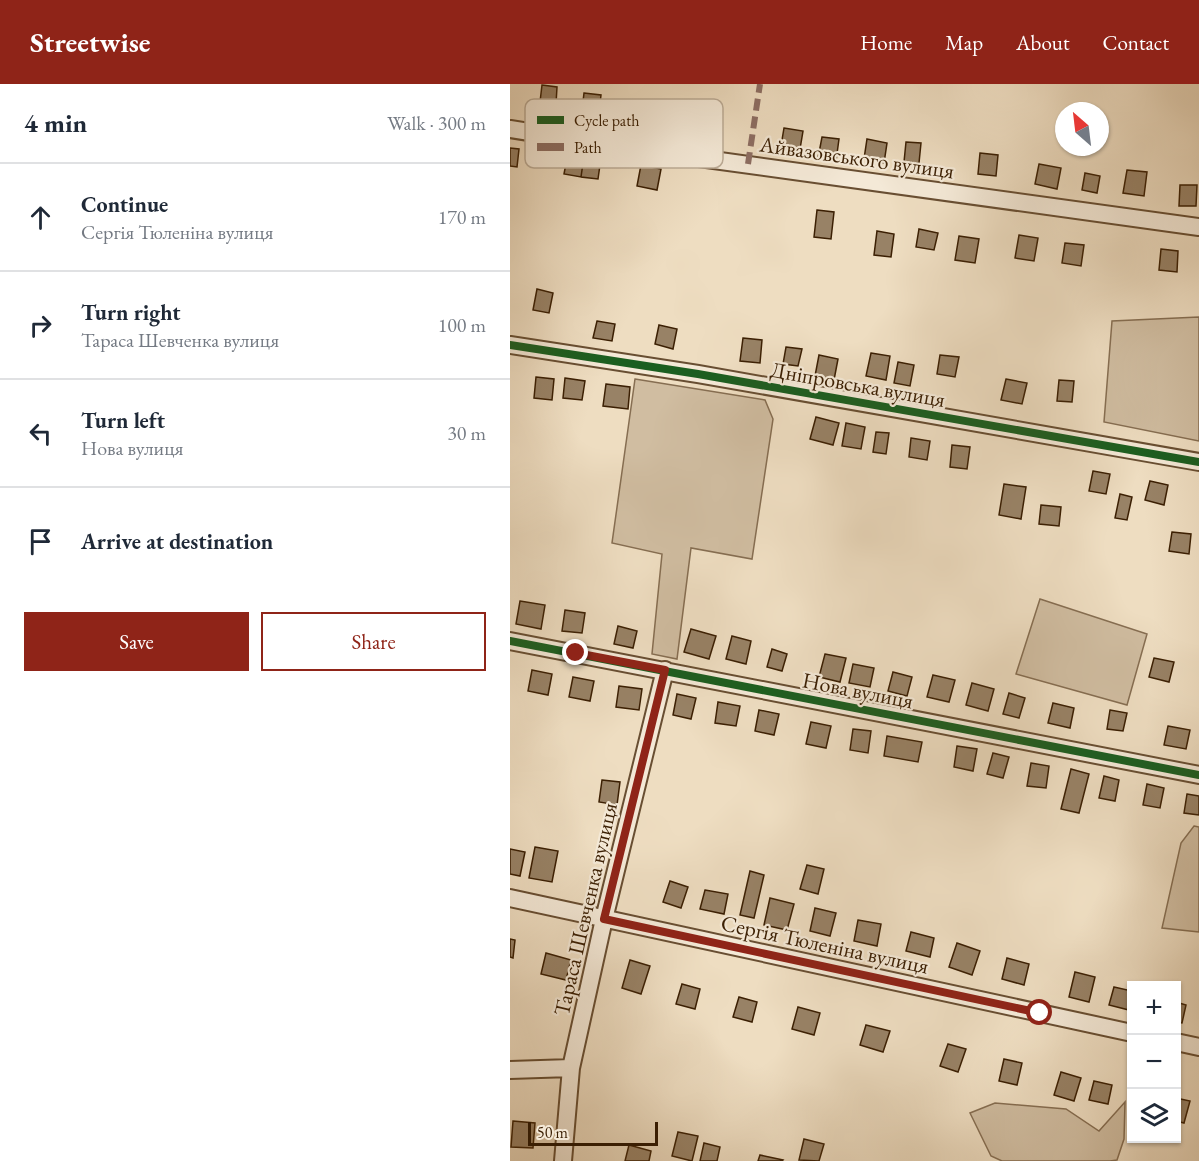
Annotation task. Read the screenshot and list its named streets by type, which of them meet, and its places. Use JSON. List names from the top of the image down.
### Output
{
  "streets": {
    "street": [
      "Айвазовського вулиця",
      "Дніпровська вулиця",
      "Нова вулиця",
      "Тараса Шевченка вулиця",
      "Сергія Тюленіна вулиця"
    ]
  },
  "crossings": [
    ["Нова вулиця", "Тараса Шевченка вулиця"],
    ["Тараса Шевченка вулиця", "Сергія Тюленіна вулиця"]
  ],
  "legend": ["Cycle path", "Path"],
  "scale_bar": "50 m",
  "north": "top left",
  "page": {
    "header": "Streetwise",
    "nav": [
      "Home",
      "Map",
      "About",
      "Contact"
    ],
    "heading": ["4 min", "Walk · 300 m"],
    "list": [
      ["Continue", "Сергія Тюленіна вулиця", "170 m"],
      ["Turn right", "Тараса Шевченка вулиця", "100 m"],
      ["Turn left", "Нова вулиця", "30 m"],
      "Arrive at destination"
    ],
    "buttons": ["Save", "Share"],
    "map_buttons": ["+", "−"],
    "scale": "50 m"
  }
}
